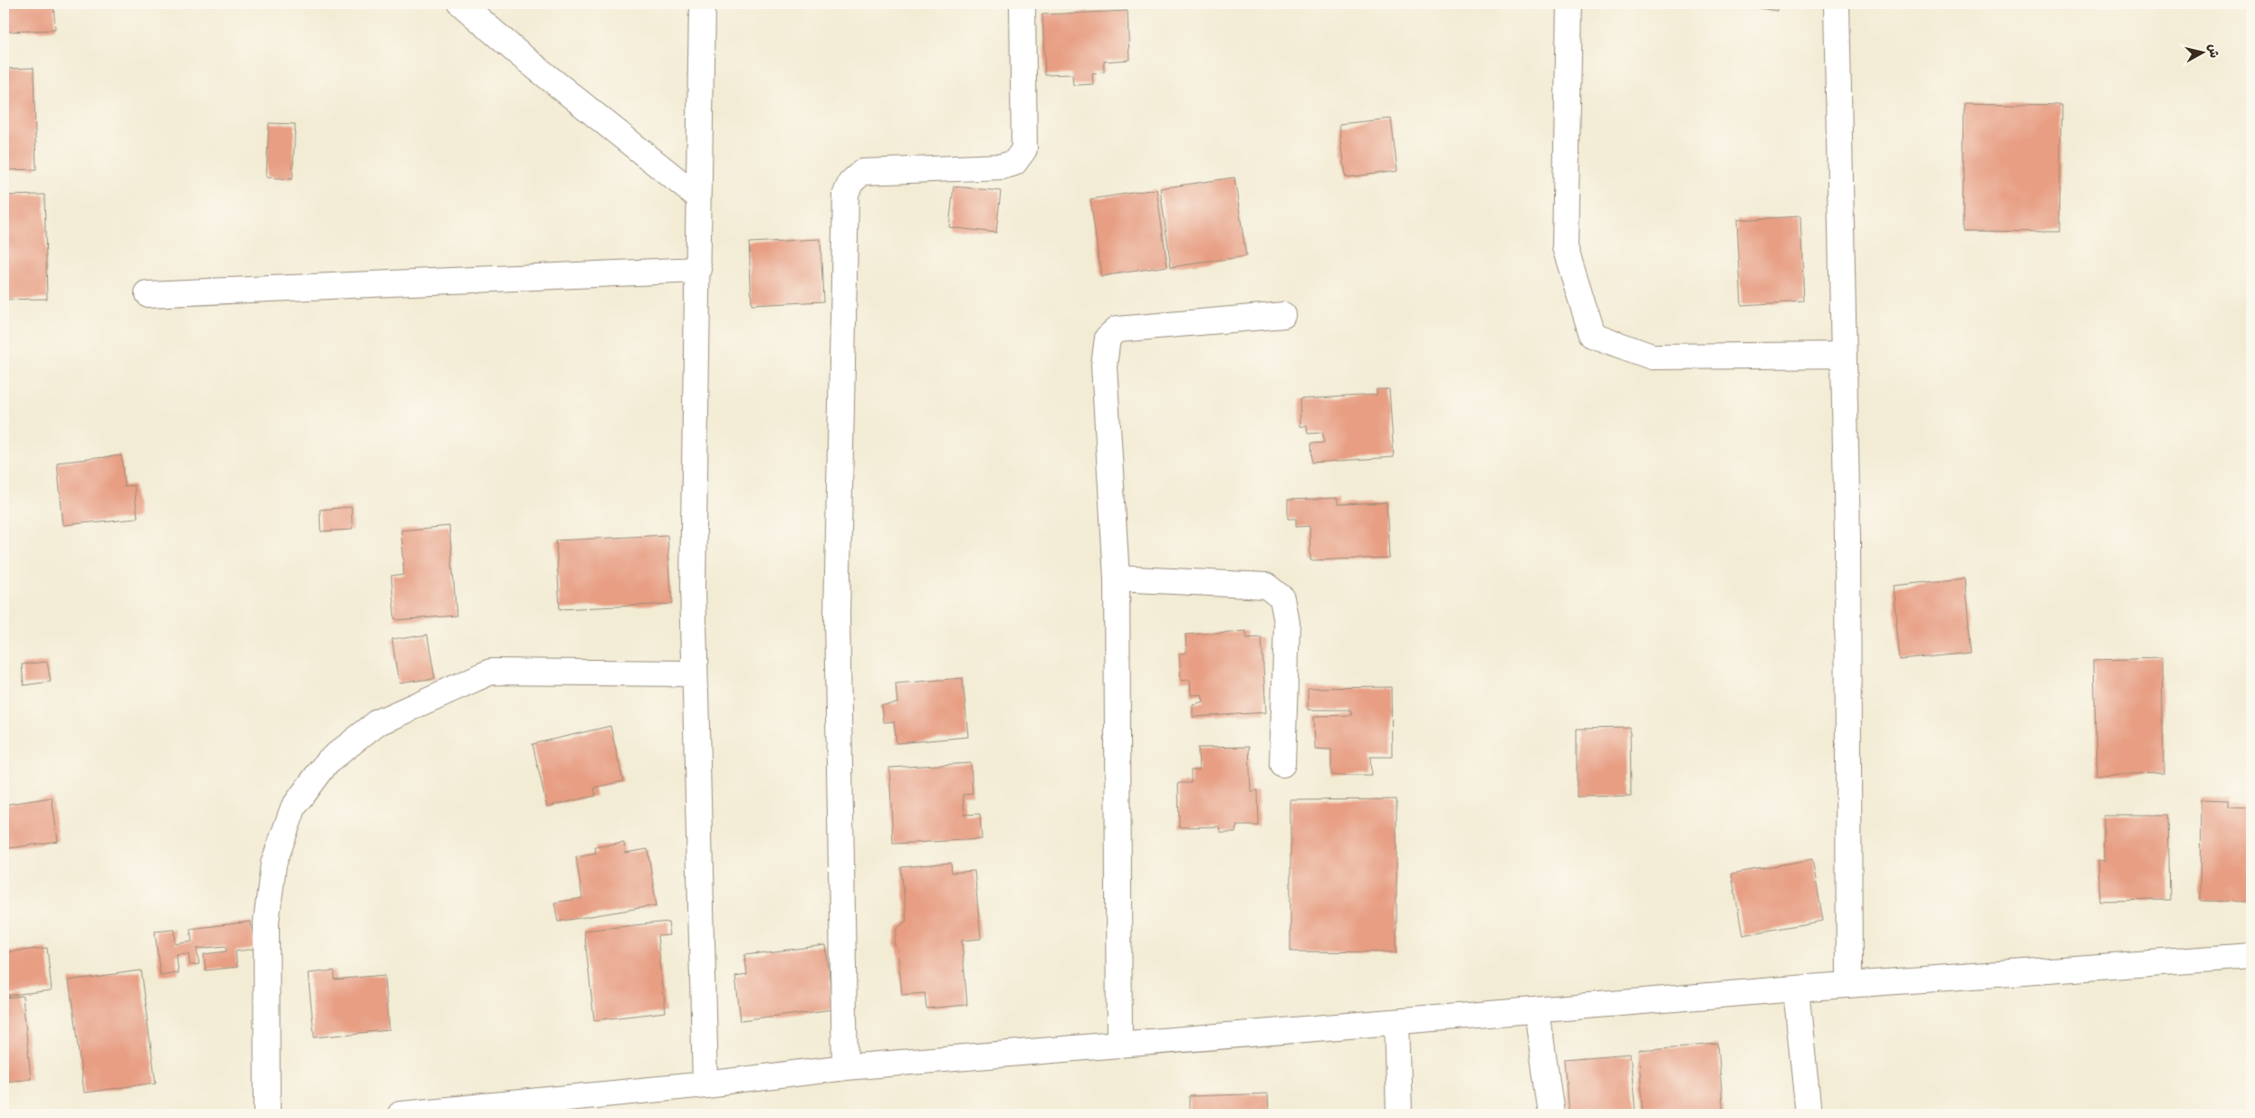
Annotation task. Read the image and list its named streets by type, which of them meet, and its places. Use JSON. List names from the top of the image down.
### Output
{
  "north": "right"
}
